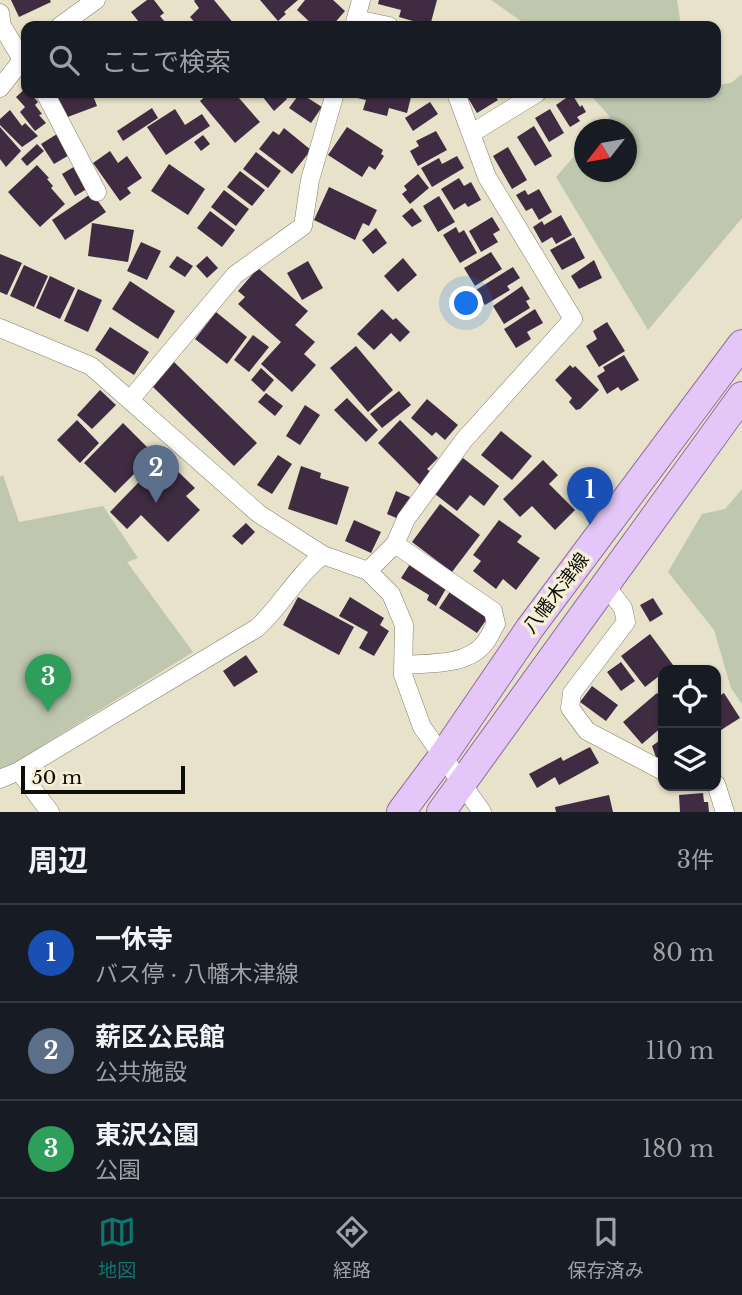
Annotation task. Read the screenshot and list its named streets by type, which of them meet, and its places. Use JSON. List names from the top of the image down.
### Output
{
  "streets": {
    "main road": ["八幡木津線"]
  },
  "scale_bar": "50 m",
  "north": "bottom left",
  "page": {
    "search": "ここで検索",
    "pins": ["2", "1", "3"],
    "scale": "50 m",
    "heading": ["周辺", "3件"],
    "list": [
      {
        "mark": "1",
        "name": "一休寺",
        "note": "バス停 · 八幡木津線",
        "value": "80 m"
      },
      {
        "mark": "2",
        "name": "薪区公民館",
        "note": "公共施設",
        "value": "110 m"
      },
      {
        "mark": "3",
        "name": "東沢公園",
        "note": "公園",
        "value": "180 m"
      }
    ],
    "nav": ["地図", "経路", "保存済み"]
  }
}
